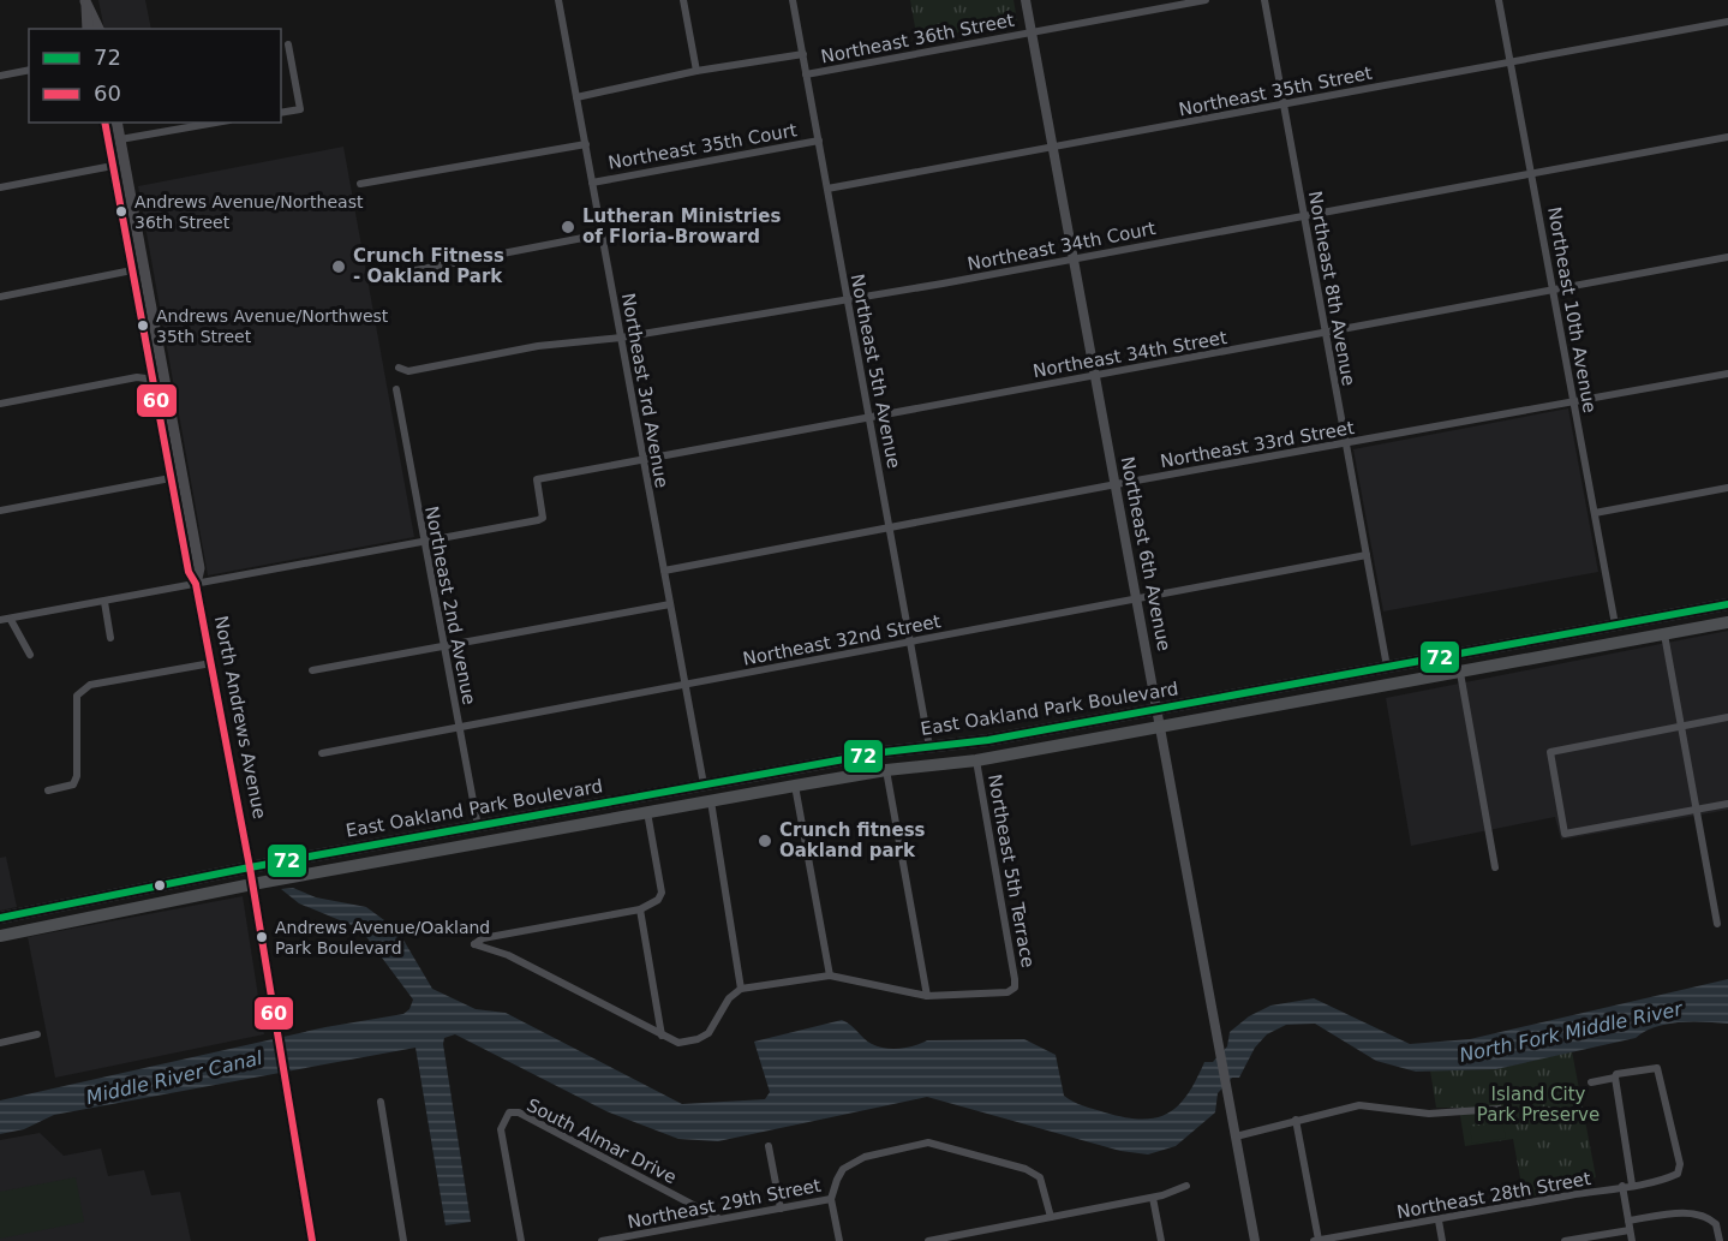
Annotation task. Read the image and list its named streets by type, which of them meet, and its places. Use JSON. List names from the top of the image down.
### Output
{
  "streets": {
    "main road": ["East Oakland Park Boulevard", "North Andrews Avenue"],
    "street": [
      "Northeast 36th Street",
      "Northeast 35th Street",
      "Northeast 35th Court",
      "Northeast 34th Court",
      "Northeast 8th Avenue",
      "Northeast 10th Avenue",
      "Northeast 34th Street",
      "Northeast 5th Avenue",
      "Northeast 3rd Avenue",
      "Northeast 33rd Street",
      "Northeast 6th Avenue",
      "Northeast 2nd Avenue",
      "Northeast 32nd Street",
      "Northeast 5th Terrace",
      "South Almar Drive",
      "Northeast 28th Street",
      "Northeast 29th Street"
    ]
  },
  "crossings": [
    ["Northeast 36th Street", "Northeast 5th Avenue"],
    ["Northeast 36th Street", "Northeast 3rd Avenue"],
    ["Northeast 36th Street", "Northeast 6th Avenue"],
    ["Northeast 35th Street", "Northeast 8th Avenue"],
    ["Northeast 35th Street", "Northeast 10th Avenue"],
    ["Northeast 35th Street", "Northeast 5th Avenue"],
    ["Northeast 35th Street", "Northeast 6th Avenue"],
    ["Northeast 35th Court", "Northeast 5th Avenue"],
    ["Northeast 35th Court", "Northeast 3rd Avenue"],
    ["Northeast 34th Court", "Northeast 8th Avenue"],
    ["Northeast 34th Court", "Northeast 10th Avenue"],
    ["Northeast 34th Court", "Northeast 5th Avenue"],
    ["Northeast 34th Court", "Northeast 3rd Avenue"],
    ["Northeast 34th Court", "Northeast 6th Avenue"],
    ["Northeast 8th Avenue", "Northeast 34th Street"],
    ["Northeast 8th Avenue", "Northeast 33rd Street"],
    ["Northeast 8th Avenue", "Northeast 32nd Street"],
    ["Northeast 8th Avenue", "East Oakland Park Boulevard"],
    ["Northeast 10th Avenue", "Northeast 34th Street"],
    ["Northeast 10th Avenue", "Northeast 33rd Street"],
    ["Northeast 10th Avenue", "East Oakland Park Boulevard"],
    ["Northeast 34th Street", "Northeast 5th Avenue"],
    ["Northeast 34th Street", "Northeast 3rd Avenue"],
    ["Northeast 34th Street", "Northeast 6th Avenue"],
    ["Northeast 34th Street", "Northeast 2nd Avenue"],
    ["Northeast 5th Avenue", "Northeast 33rd Street"],
    ["Northeast 5th Avenue", "Northeast 32nd Street"],
    ["Northeast 5th Avenue", "East Oakland Park Boulevard"],
    ["Northeast 3rd Avenue", "Northeast 33rd Street"],
    ["Northeast 3rd Avenue", "Northeast 32nd Street"],
    ["Northeast 3rd Avenue", "East Oakland Park Boulevard"],
    ["Northeast 33rd Street", "Northeast 6th Avenue"],
    ["Northeast 6th Avenue", "Northeast 32nd Street"],
    ["Northeast 6th Avenue", "East Oakland Park Boulevard"],
    ["Northeast 2nd Avenue", "Northeast 32nd Street"],
    ["Northeast 2nd Avenue", "East Oakland Park Boulevard"],
    ["East Oakland Park Boulevard", "North Andrews Avenue"],
    ["East Oakland Park Boulevard", "Northeast 5th Terrace"],
    ["South Almar Drive", "Northeast 29th Street"]
  ],
  "water": ["North Fork Middle River", "Middle River Canal"],
  "parks": ["Island City Park Preserve"],
  "places": [
    "Andrews Avenue/Northeast 36th Street",
    "Lutheran Ministries of Floria-Broward",
    "Crunch Fitness - Oakland Park",
    "Andrews Avenue/Northwest 35th Street",
    "Crunch fitness Oakland park",
    "Andrews Avenue/Oakland Park Boulevard"
  ],
  "lines": ["transit line 60", "transit line 72"],
  "legend": ["72", "60"]
}
